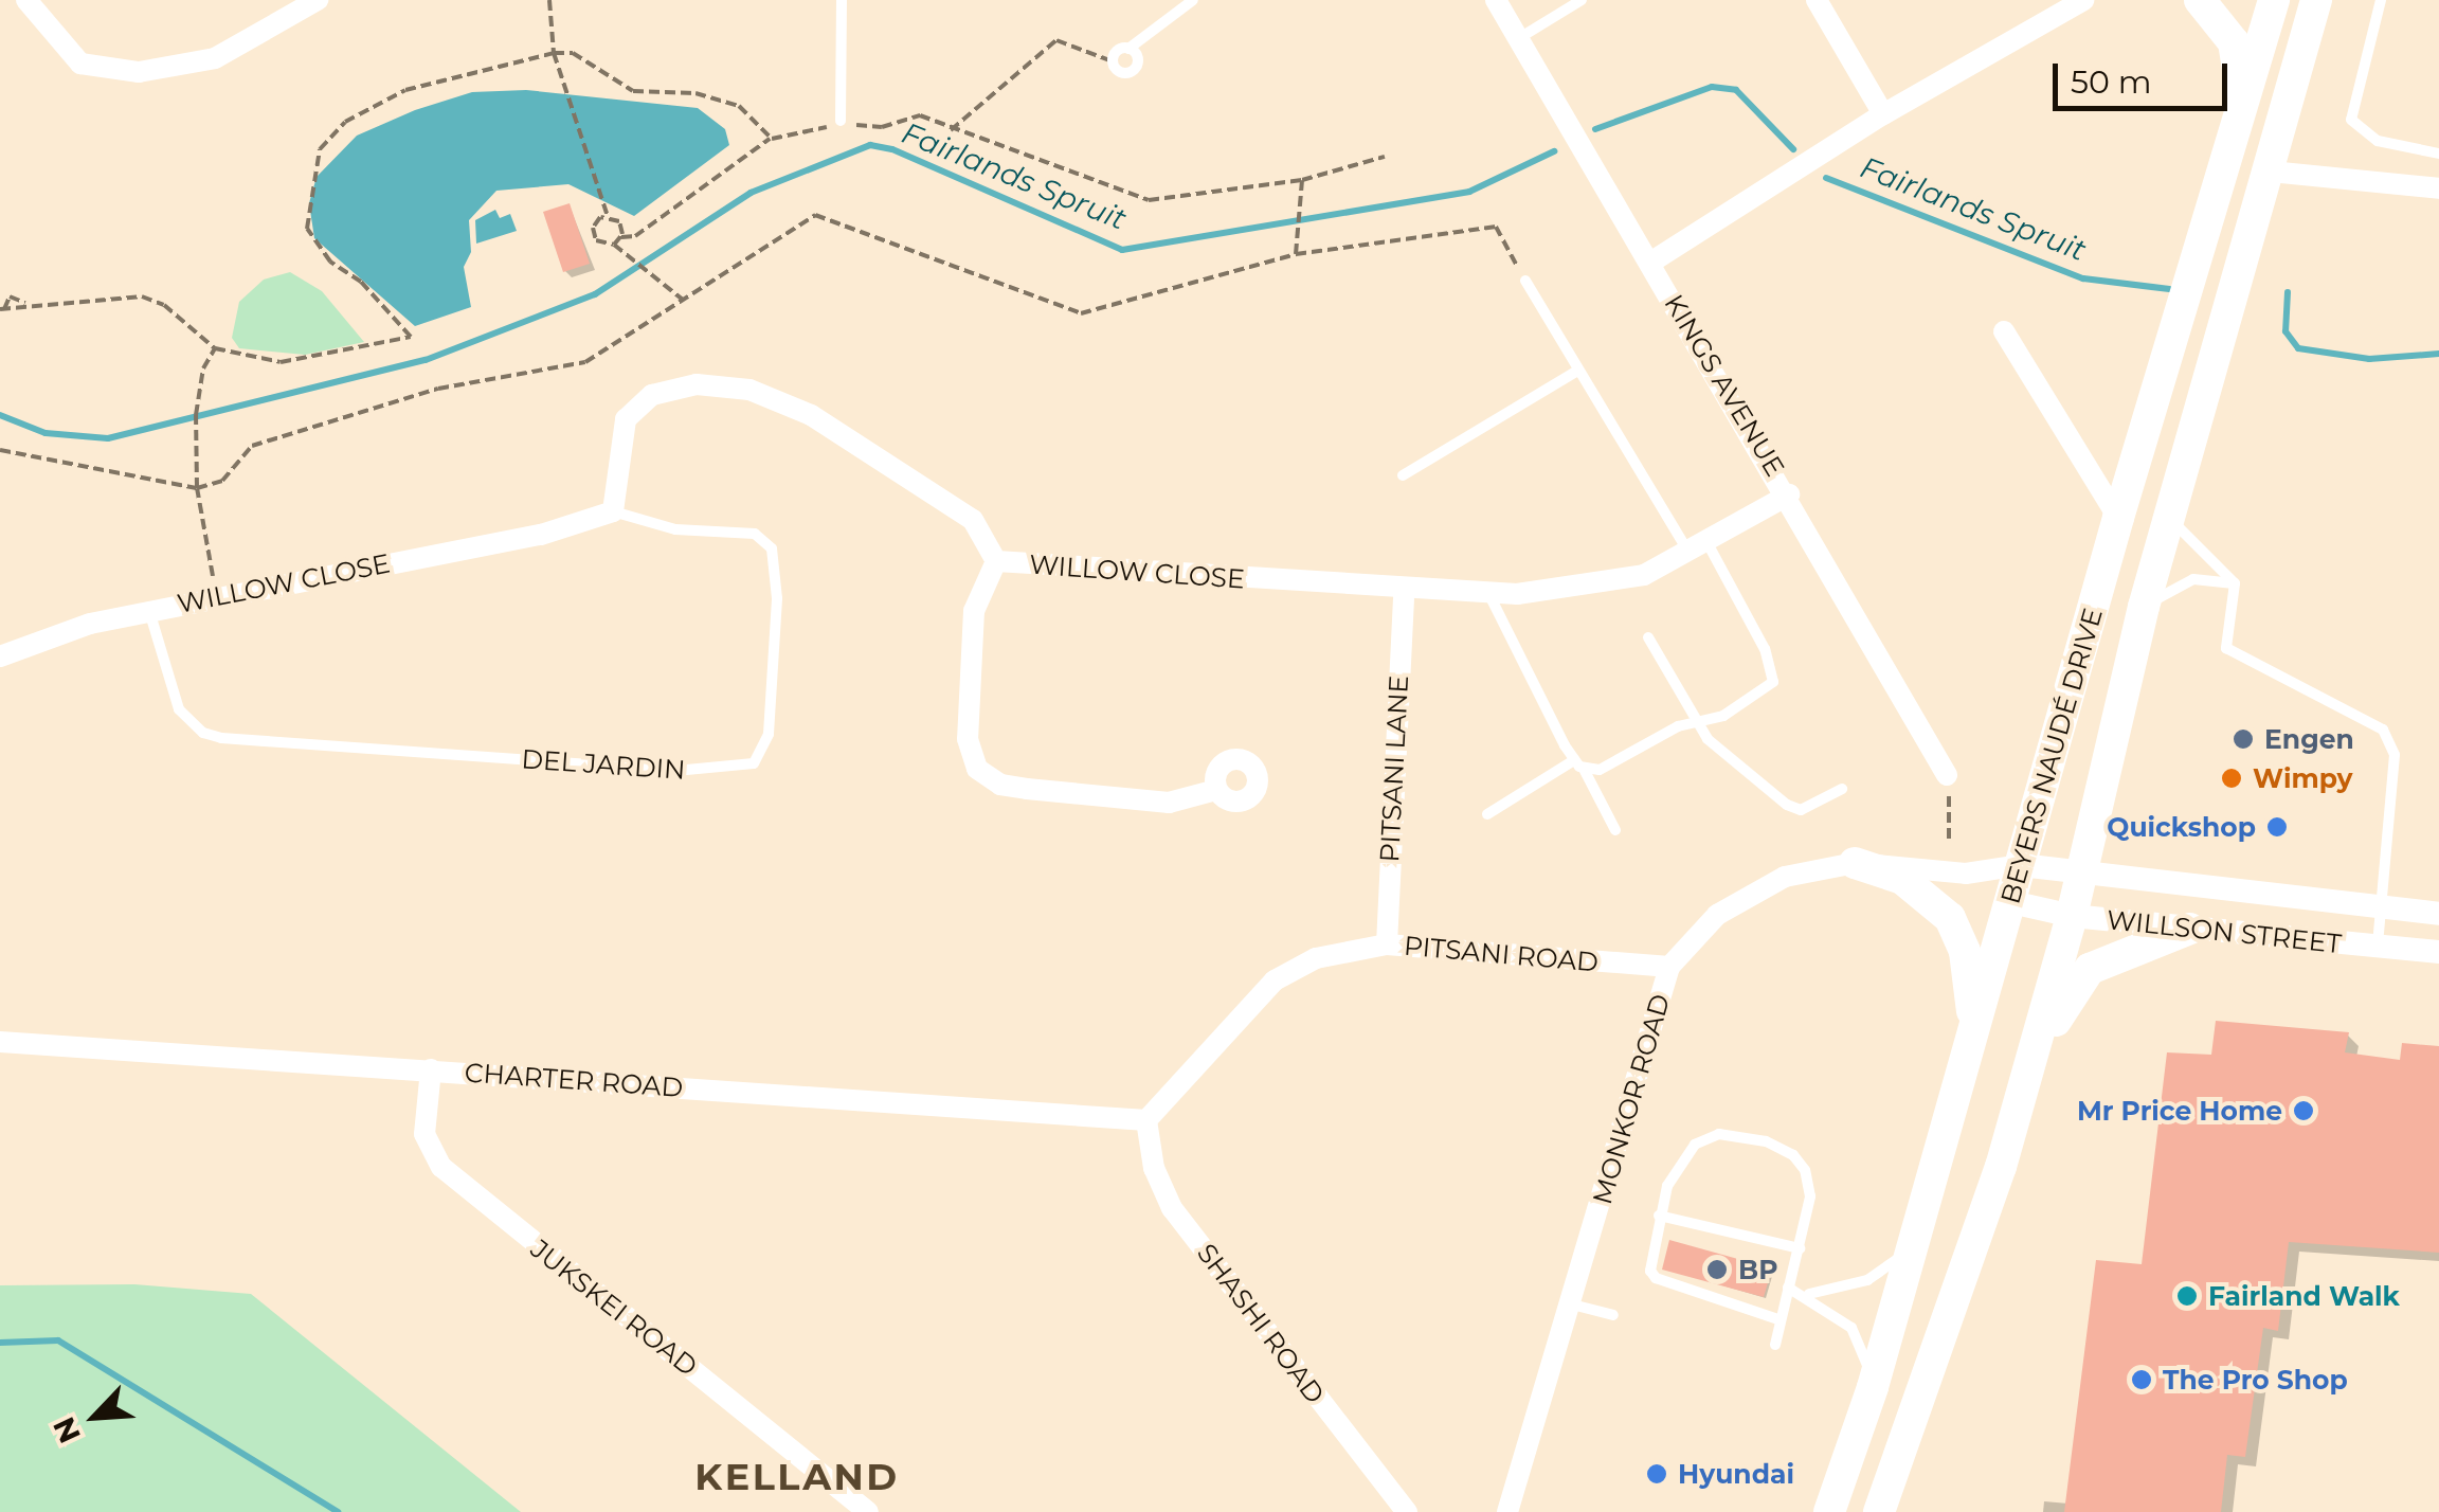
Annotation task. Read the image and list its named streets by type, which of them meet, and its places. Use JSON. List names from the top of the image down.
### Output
{
  "streets": {
    "main road": ["BEYERS NAUDÉ DRIVE"],
    "street": [
      "KINGS AVENUE",
      "WILLOW CLOSE",
      "PITSANI LANE",
      "WILLSON STREET",
      "PITSANI ROAD",
      "CHARTER ROAD",
      "MONKOR ROAD",
      "JUKSKEI ROAD",
      "SHASHI ROAD"
    ],
    "lane": ["DEL JARDIN"]
  },
  "crossings": [
    ["KINGS AVENUE", "WILLOW CLOSE"],
    ["WILLOW CLOSE", "DEL JARDIN"],
    ["WILLOW CLOSE", "PITSANI LANE"],
    ["BEYERS NAUDÉ DRIVE", "WILLSON STREET"],
    ["BEYERS NAUDÉ DRIVE", "MONKOR ROAD"],
    ["PITSANI LANE", "PITSANI ROAD"],
    ["WILLSON STREET", "MONKOR ROAD"],
    ["PITSANI ROAD", "CHARTER ROAD"],
    ["PITSANI ROAD", "MONKOR ROAD"],
    ["PITSANI ROAD", "SHASHI ROAD"],
    ["CHARTER ROAD", "JUKSKEI ROAD"],
    ["CHARTER ROAD", "SHASHI ROAD"]
  ],
  "districts": ["KELLAND"],
  "water": ["Fairlands Spruit"],
  "places": [
    "Engen",
    "Wimpy",
    "Quickshop",
    "Mr Price Home",
    "BP",
    "Fairland Walk",
    "The Pro Shop",
    "Hyundai"
  ],
  "scale_bar": "50 m",
  "north": "bottom left"
}
